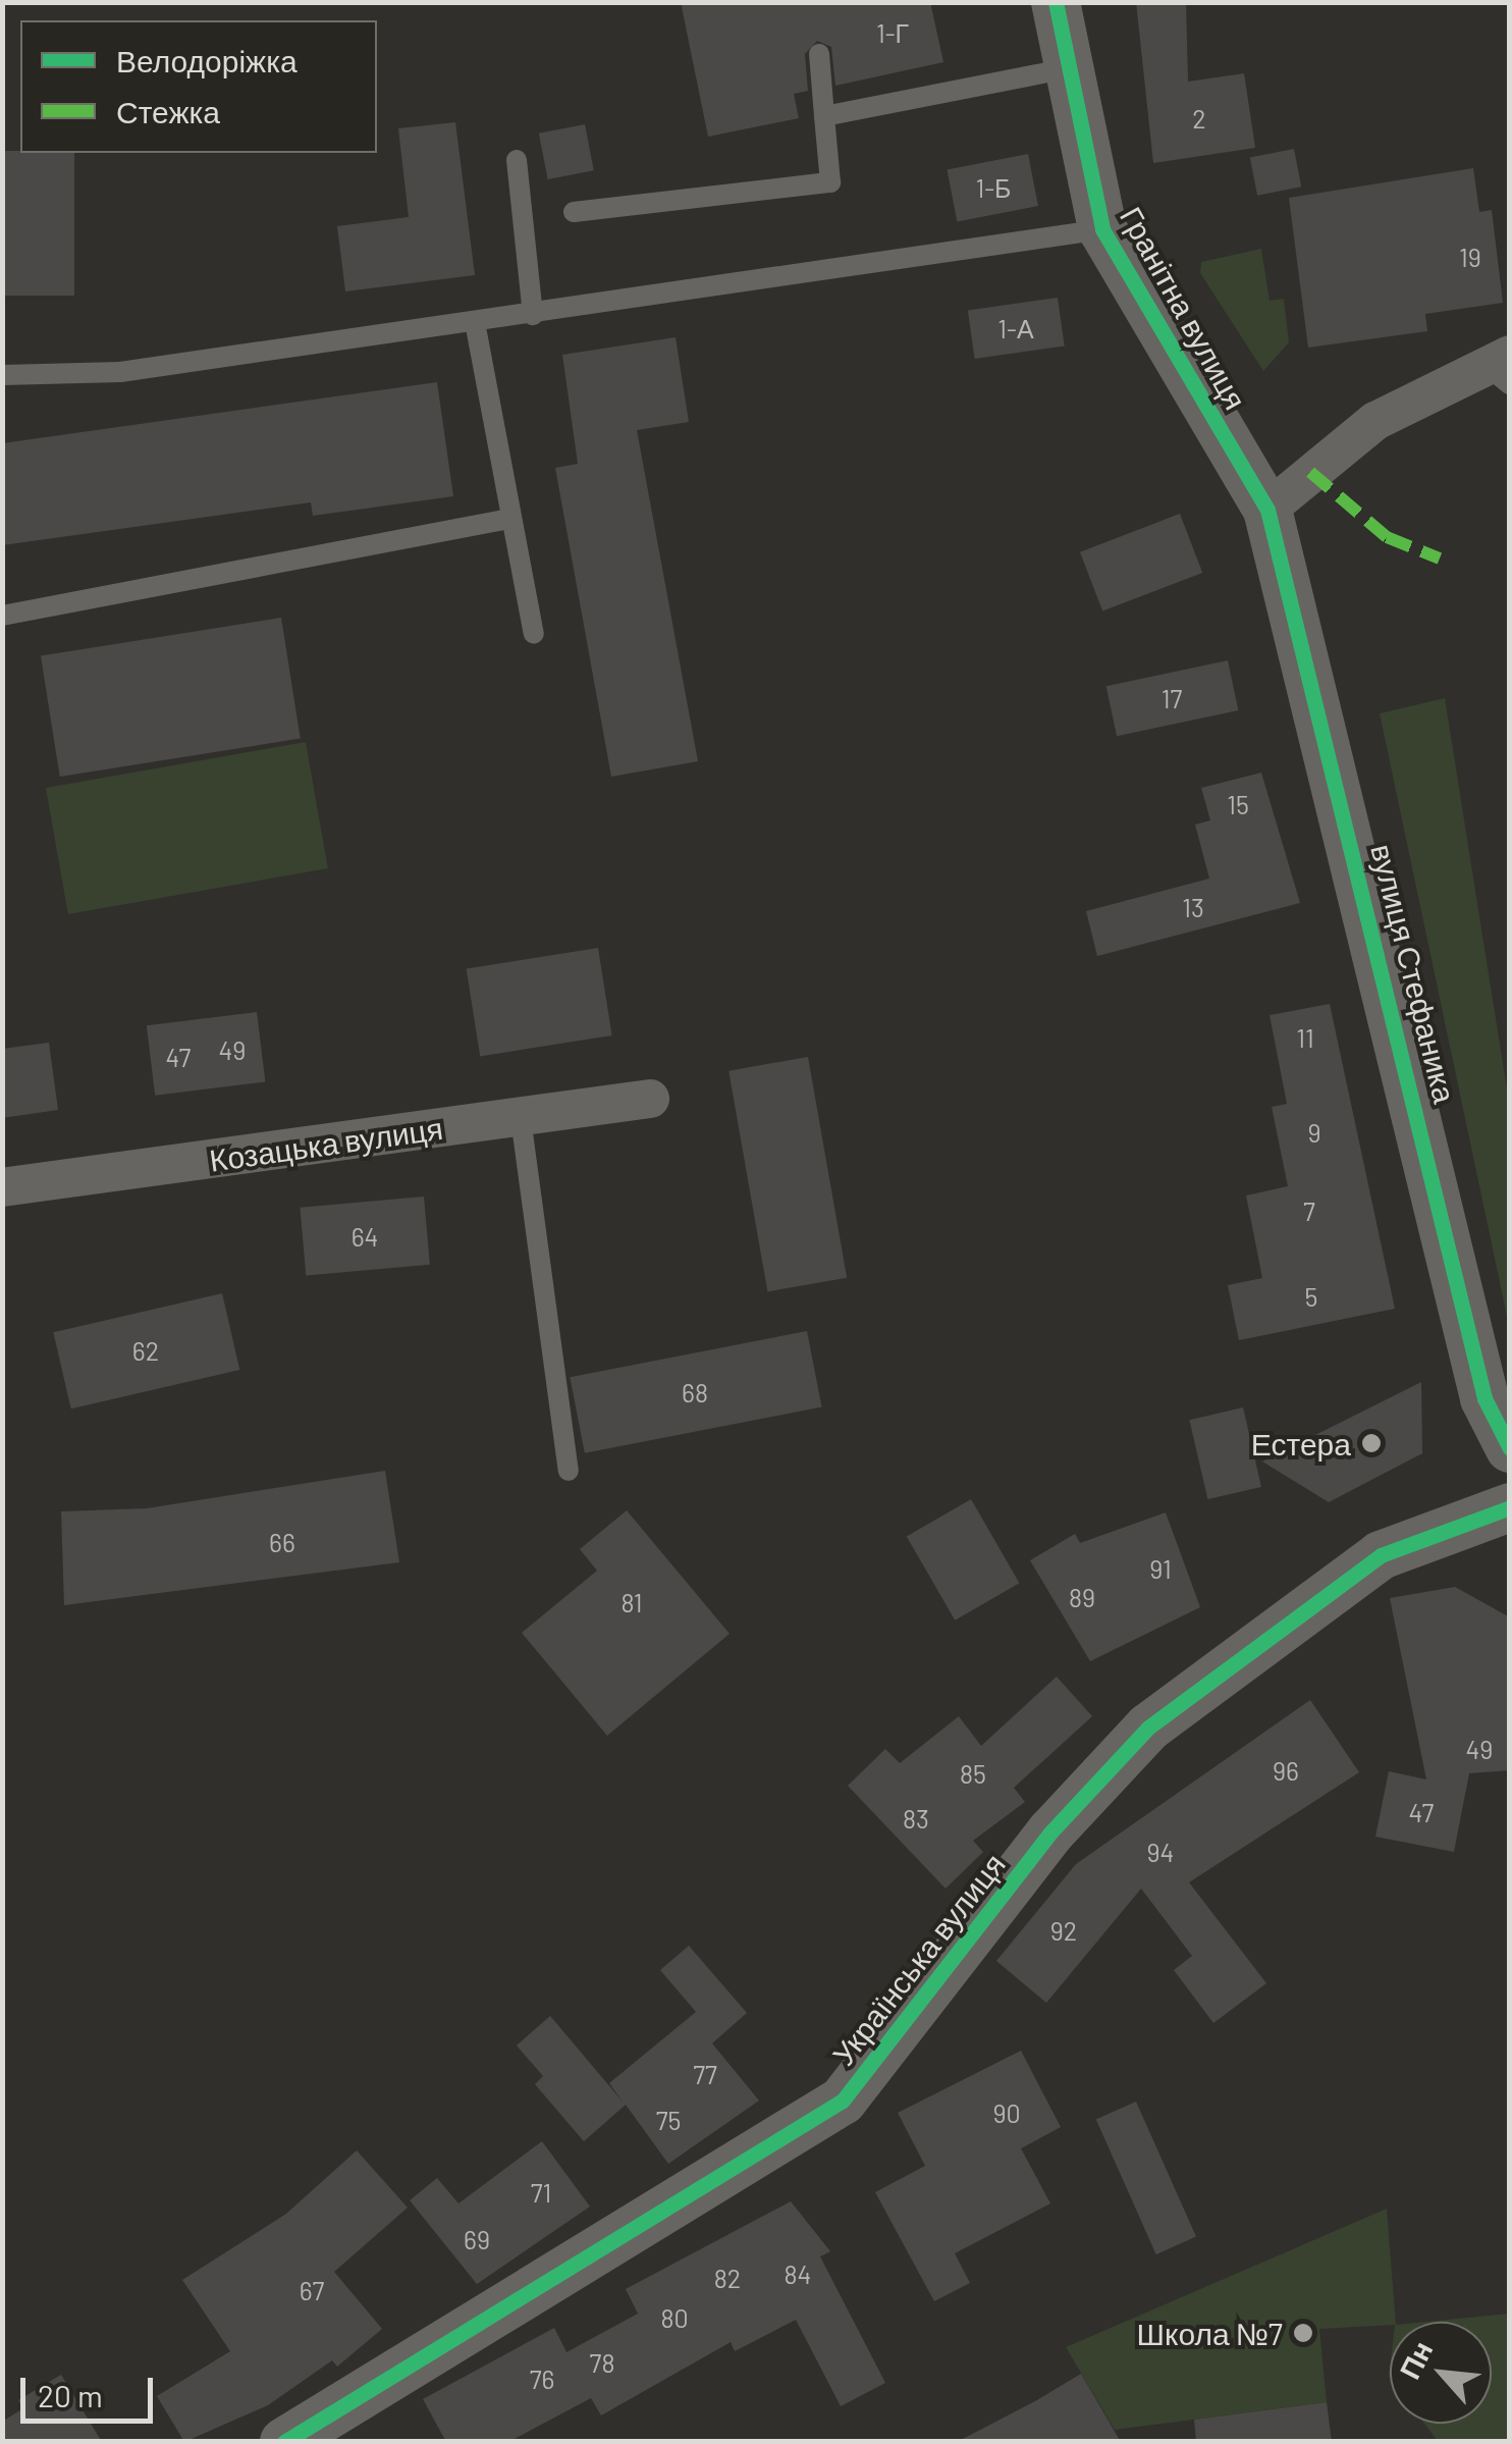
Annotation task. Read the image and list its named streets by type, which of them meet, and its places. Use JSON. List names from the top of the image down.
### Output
{
  "streets": {
    "street": [
      "Гранітна вулиця",
      "вулиця Стефаника",
      "Козацька вулиця",
      "Українська вулиця"
    ]
  },
  "crossings": [
    ["Гранітна вулиця", "вулиця Стефаника"]
  ],
  "places": ["Естера", "Школа №7"],
  "house_numbers": [
    "1-Г",
    "2",
    "1-Б",
    "19",
    "1-А",
    "17",
    "15",
    "13",
    "11",
    "49",
    "47",
    "9",
    "7",
    "64",
    "5",
    "62",
    "68",
    "66",
    "91",
    "89",
    "81",
    "49",
    "96",
    "85",
    "47",
    "83",
    "94",
    "92",
    "77",
    "90",
    "75",
    "71",
    "69",
    "84",
    "82",
    "67",
    "80",
    "78",
    "76"
  ],
  "legend": ["Велодоріжка", "Стежка"],
  "scale_bar": "20 m",
  "north": "top left"
}
